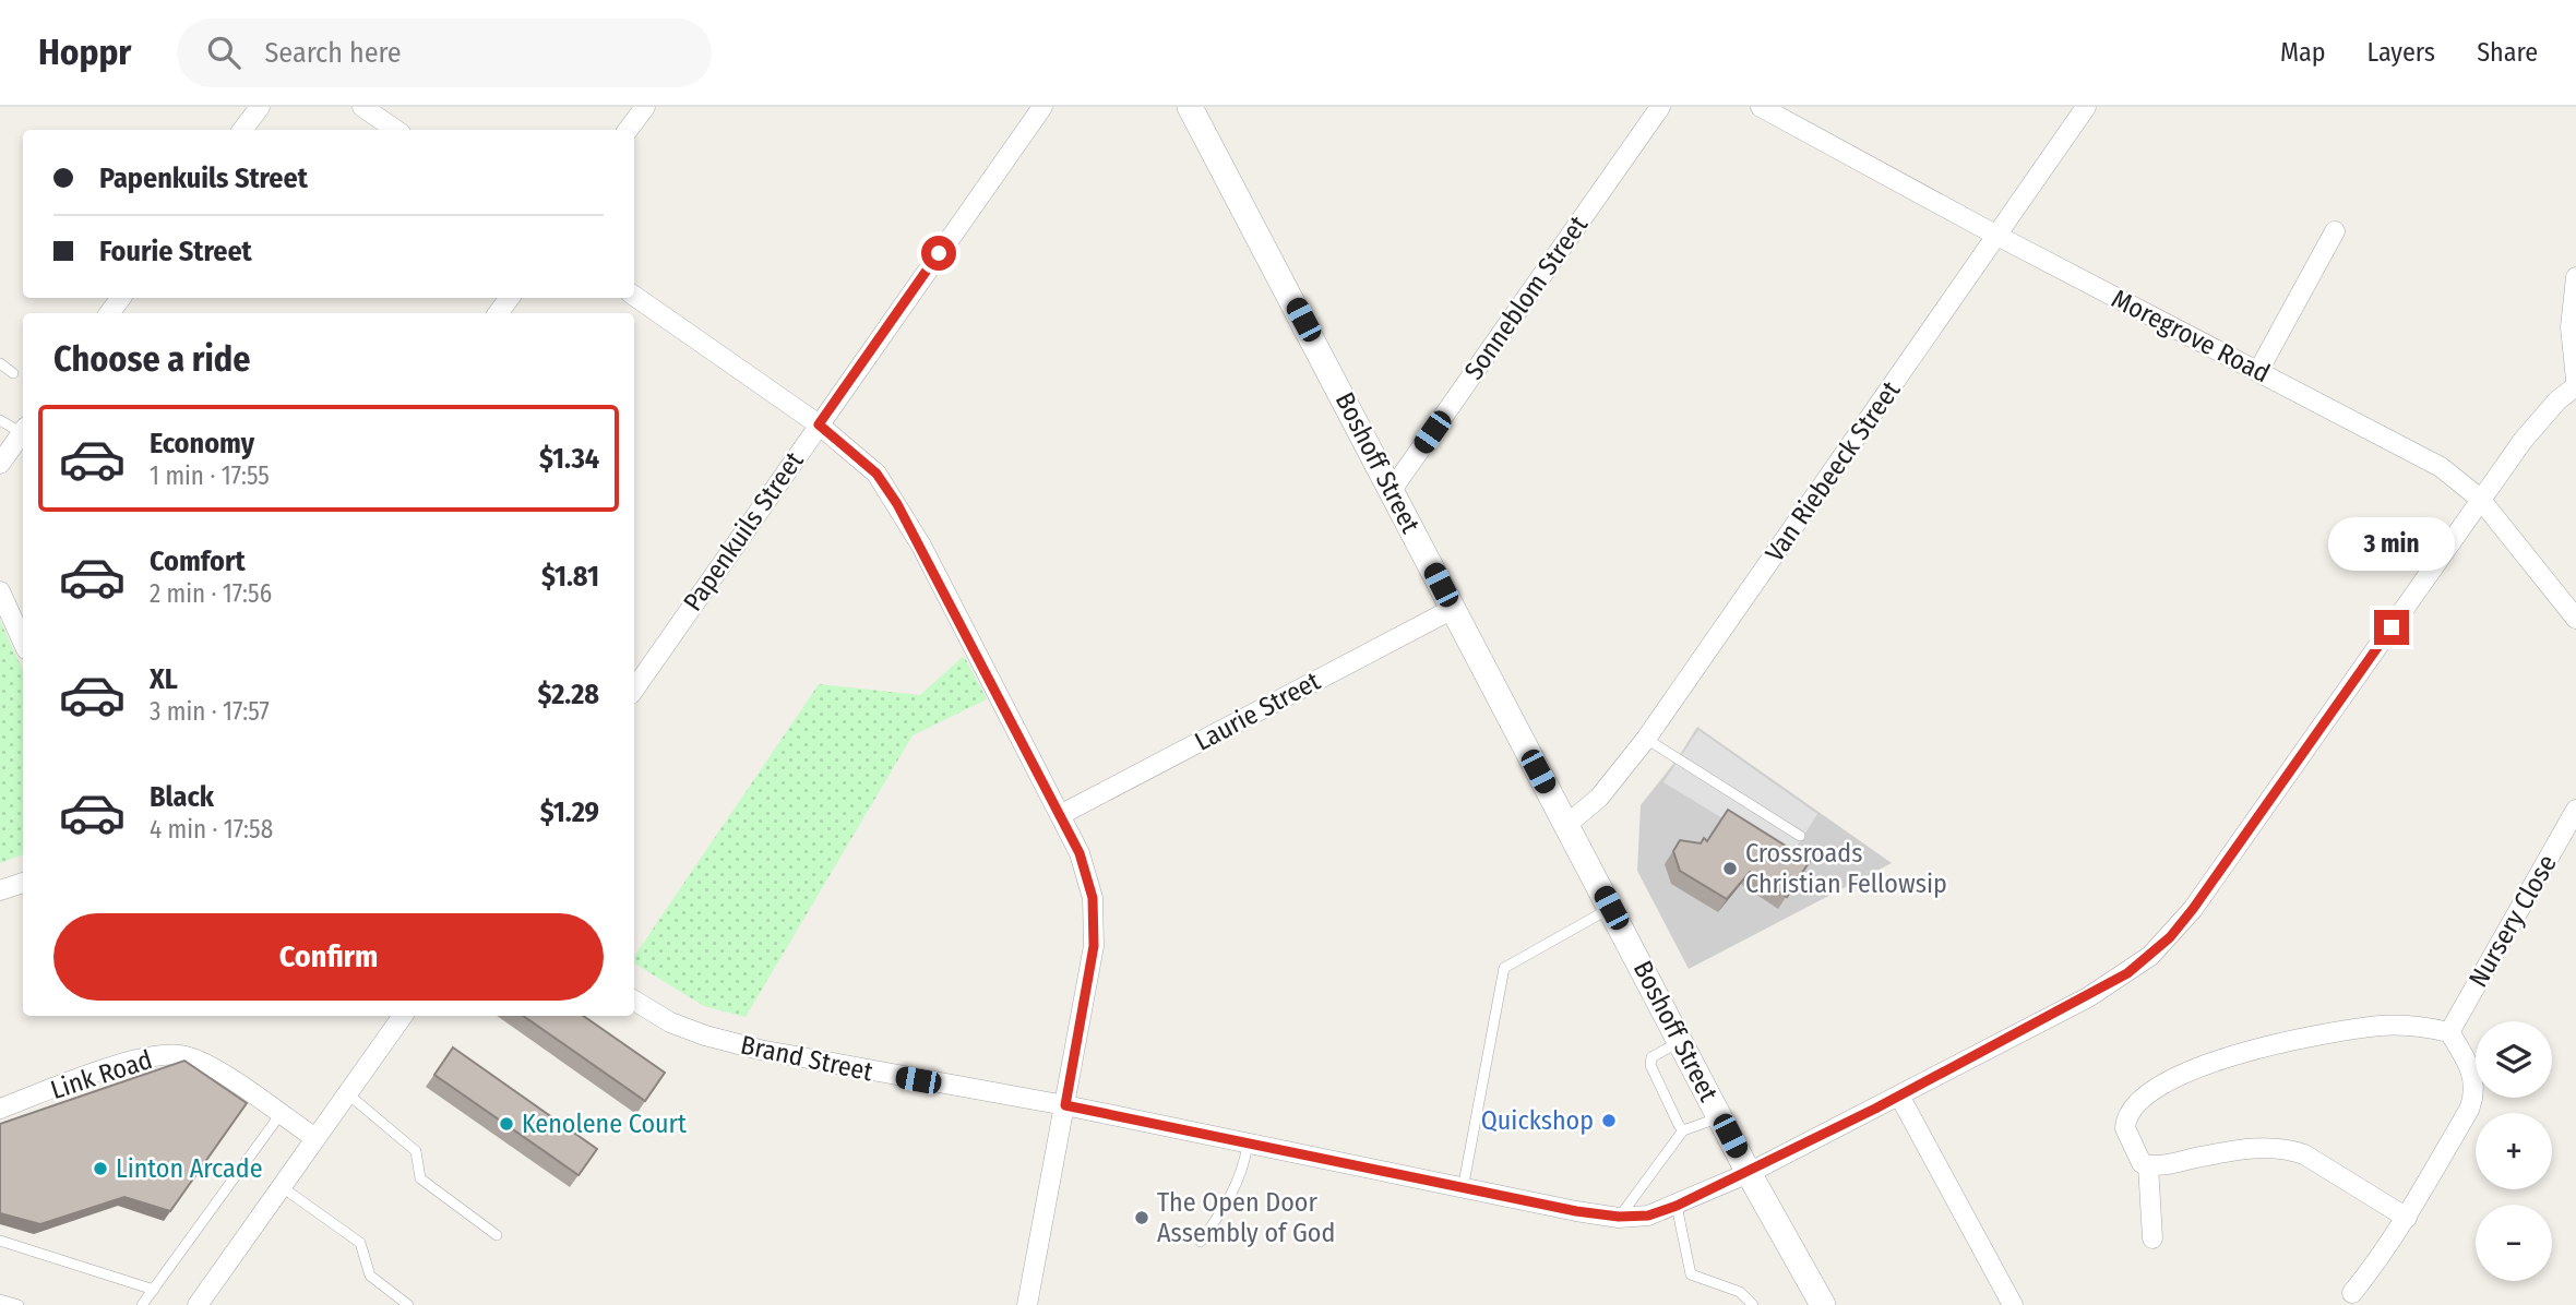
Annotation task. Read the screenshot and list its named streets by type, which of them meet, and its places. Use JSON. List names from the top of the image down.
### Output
{
  "streets": {
    "street": [
      "Sonneblom Street",
      "Moregrove Road",
      "Boshoff Street",
      "Van Riebeeck Street",
      "Papenkuils Street",
      "Laurie Street",
      "Nursery Close",
      "Brand Street",
      "Link Road"
    ]
  },
  "crossings": [
    ["Sonneblom Street", "Boshoff Street"],
    ["Moregrove Road", "Van Riebeeck Street"],
    ["Moregrove Road", "Brand Street"],
    ["Boshoff Street", "Van Riebeeck Street"],
    ["Boshoff Street", "Laurie Street"],
    ["Boshoff Street", "Brand Street"]
  ],
  "places": [
    "Crossroads Christian Fellowsip",
    "Quickshop",
    "Kenolene Court",
    "Linton Arcade",
    "The Open Door Assembly of God"
  ],
  "page": {
    "header": "Hoppr",
    "search": "Search here",
    "nav": ["Map", "Layers", "Share"],
    "banner": ["Papenkuils Street", "Fourie Street"],
    "heading": "Choose a ride",
    "list": [
      {
        "name": "Economy",
        "note": "1 min · 17:55",
        "value": "$1.34"
      },
      {
        "name": "Comfort",
        "note": "2 min · 17:56",
        "value": "$1.81"
      },
      {
        "name": "XL",
        "note": "3 min · 17:57",
        "value": "$2.28"
      },
      {
        "name": "Black",
        "note": "4 min · 17:58",
        "value": "$1.29"
      }
    ],
    "bubble": "3 min",
    "buttons": "Confirm",
    "map_buttons": ["+", "−"]
  }
}
